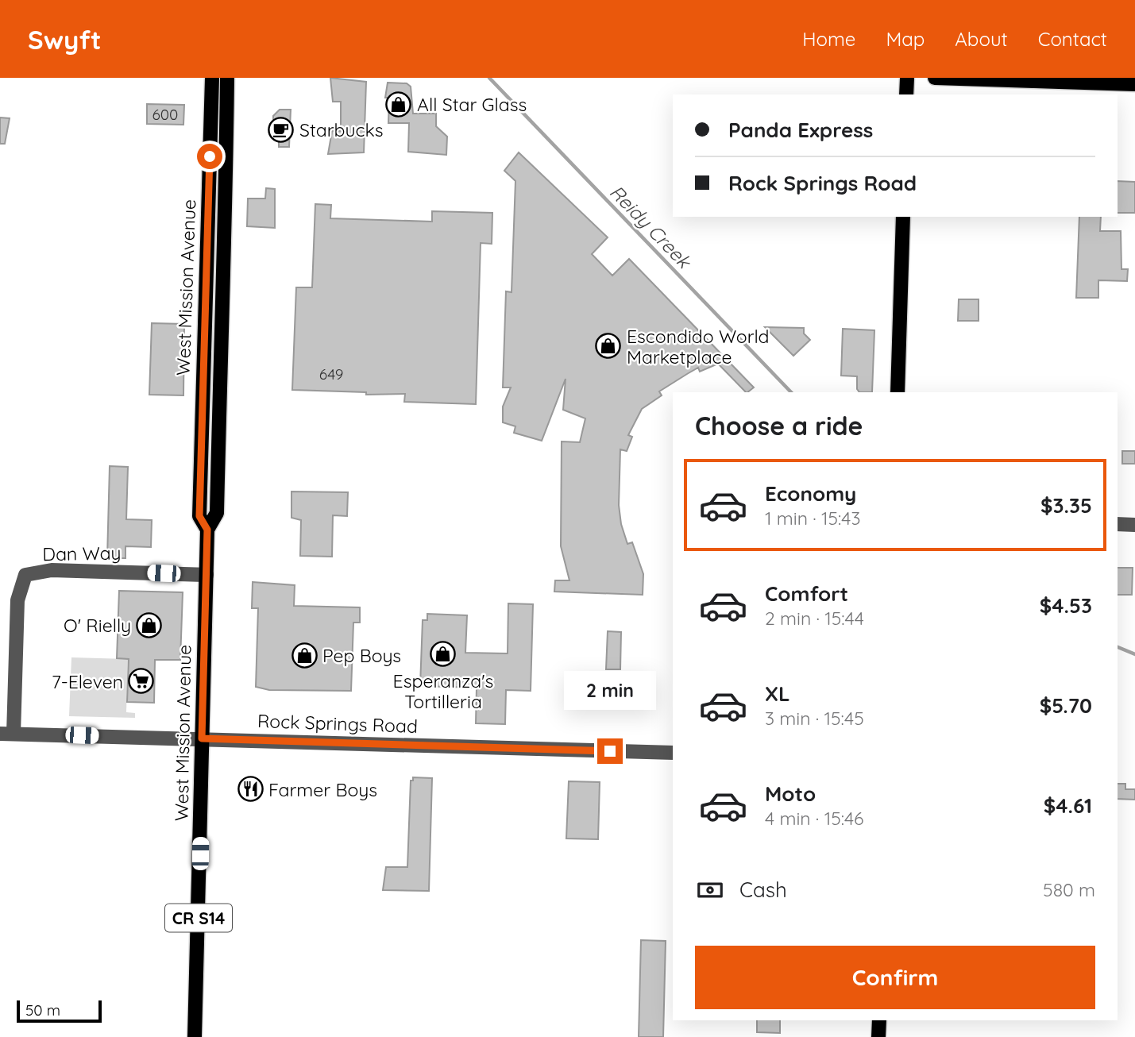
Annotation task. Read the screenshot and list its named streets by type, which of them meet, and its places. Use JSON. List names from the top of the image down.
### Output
{
  "streets": {
    "main road": ["West Mission Avenue", "CR S14"],
    "street": ["Dan Way", "Rock Springs Road"]
  },
  "crossings": [
    ["West Mission Avenue", "Dan Way"],
    ["West Mission Avenue", "Rock Springs Road"],
    ["Dan Way", "Rock Springs Road"]
  ],
  "water": ["Reidy Creek"],
  "places": {
    "shop": [
      "All Star Glass",
      "Escondido World Marketplace",
      "O' Rielly",
      "Esperanza's Tortilleria",
      "Pep Boys"
    ],
    "cafe": ["Starbucks"],
    "supermarket": ["7-Eleven"],
    "restaurant": ["Farmer Boys"]
  },
  "house_numbers": ["600", "649"],
  "scale_bar": "50 m",
  "page": {
    "header": "Swyft",
    "nav": [
      "Home",
      "Map",
      "About",
      "Contact"
    ],
    "banner": ["Panda Express", "Rock Springs Road"],
    "heading": "Choose a ride",
    "list": [
      {
        "name": "Economy",
        "note": "1 min · 15:43",
        "value": "$3.35"
      },
      {
        "name": "Comfort",
        "note": "2 min · 15:44",
        "value": "$4.53"
      },
      {
        "name": "XL",
        "note": "3 min · 15:45",
        "value": "$5.70"
      },
      {
        "name": "Moto",
        "note": "4 min · 15:46",
        "value": "$4.61"
      }
    ],
    "bubble": "2 min",
    "pay": ["Cash", "580 m"],
    "buttons": "Confirm",
    "scale": "50 m"
  }
}
